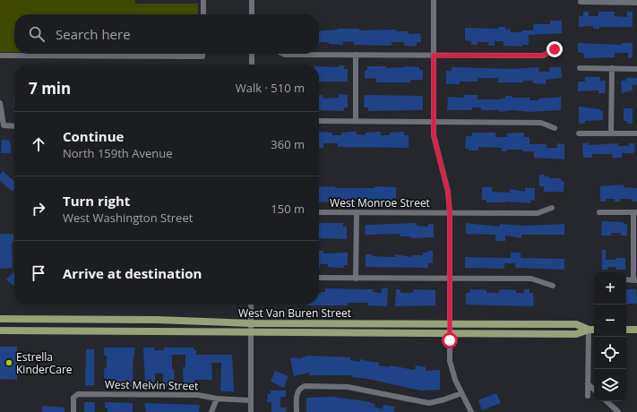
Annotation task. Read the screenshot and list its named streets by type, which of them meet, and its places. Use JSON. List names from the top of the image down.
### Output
{
  "streets": {
    "main road": ["West Van Buren Street"],
    "street": ["West Monroe Street", "West Melvin Street"]
  },
  "places": ["Estrella KinderCare"],
  "page": {
    "search": "Search here",
    "heading": ["7 min", "Walk · 510 m"],
    "list": [
      ["Continue", "North 159th Avenue", "360 m"],
      ["Turn right", "West Washington Street", "150 m"],
      "Arrive at destination"
    ],
    "map_buttons": ["+", "−"]
  }
}
